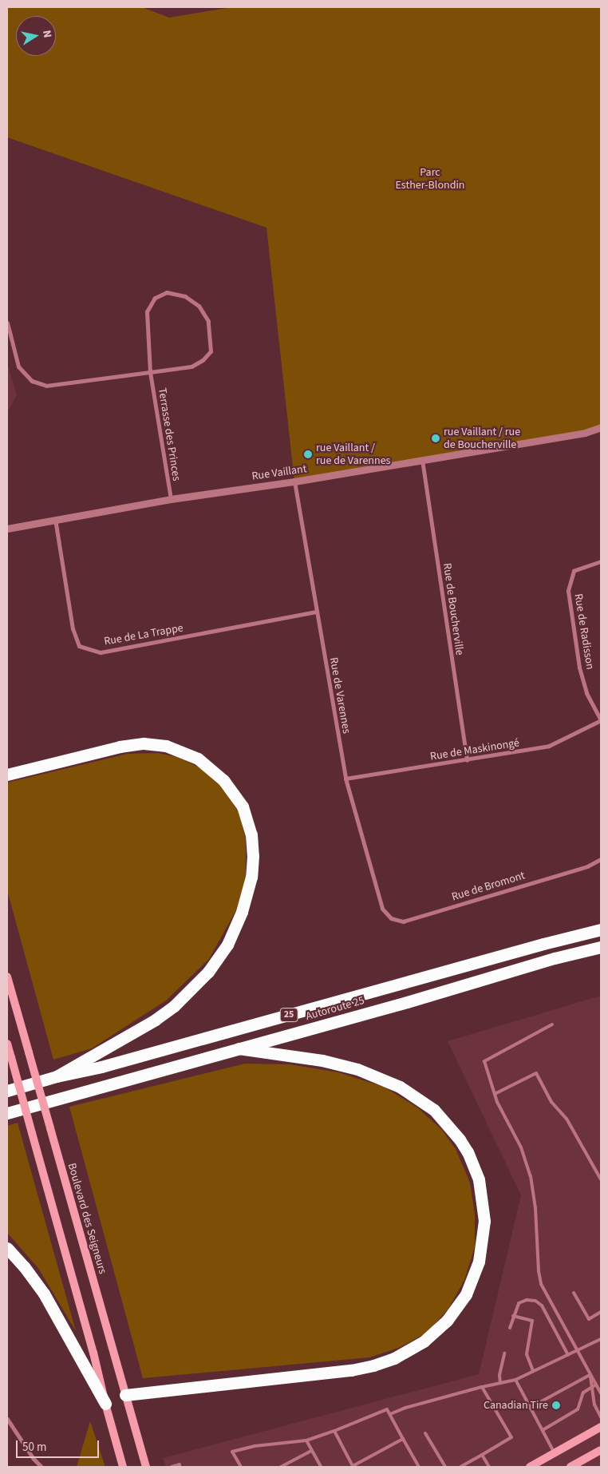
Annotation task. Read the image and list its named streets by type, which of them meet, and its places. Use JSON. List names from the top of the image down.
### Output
{
  "streets": {
    "highway": ["Autoroute 25", "25"],
    "main road": ["Boulevard des Seigneurs"],
    "street": [
      "Terrasse des Princes",
      "Rue Vaillant",
      "Rue de Boucherville",
      "Rue de Radisson",
      "Rue de La Trappe",
      "Rue de Varennes",
      "Rue de Maskinongé",
      "Rue de Bromont"
    ]
  },
  "crossings": [
    ["Terrasse des Princes", "Rue Vaillant"],
    ["Rue Vaillant", "Rue de Boucherville"],
    ["Rue Vaillant", "Rue de La Trappe"],
    ["Rue Vaillant", "Rue de Varennes"],
    ["Rue de Boucherville", "Rue de Maskinongé"],
    ["Rue de Radisson", "Rue de Maskinongé"],
    ["Rue de La Trappe", "Rue de Varennes"],
    ["Rue de Varennes", "Rue de Maskinongé"],
    ["Rue de Varennes", "Rue de Bromont"]
  ],
  "parks": ["Parc Esther-Blondin"],
  "places": ["rue Vaillant / rue de Boucherville", "rue Vaillant / rue de Varennes", "Canadian Tire"],
  "scale_bar": "50 m",
  "north": "right"
}
